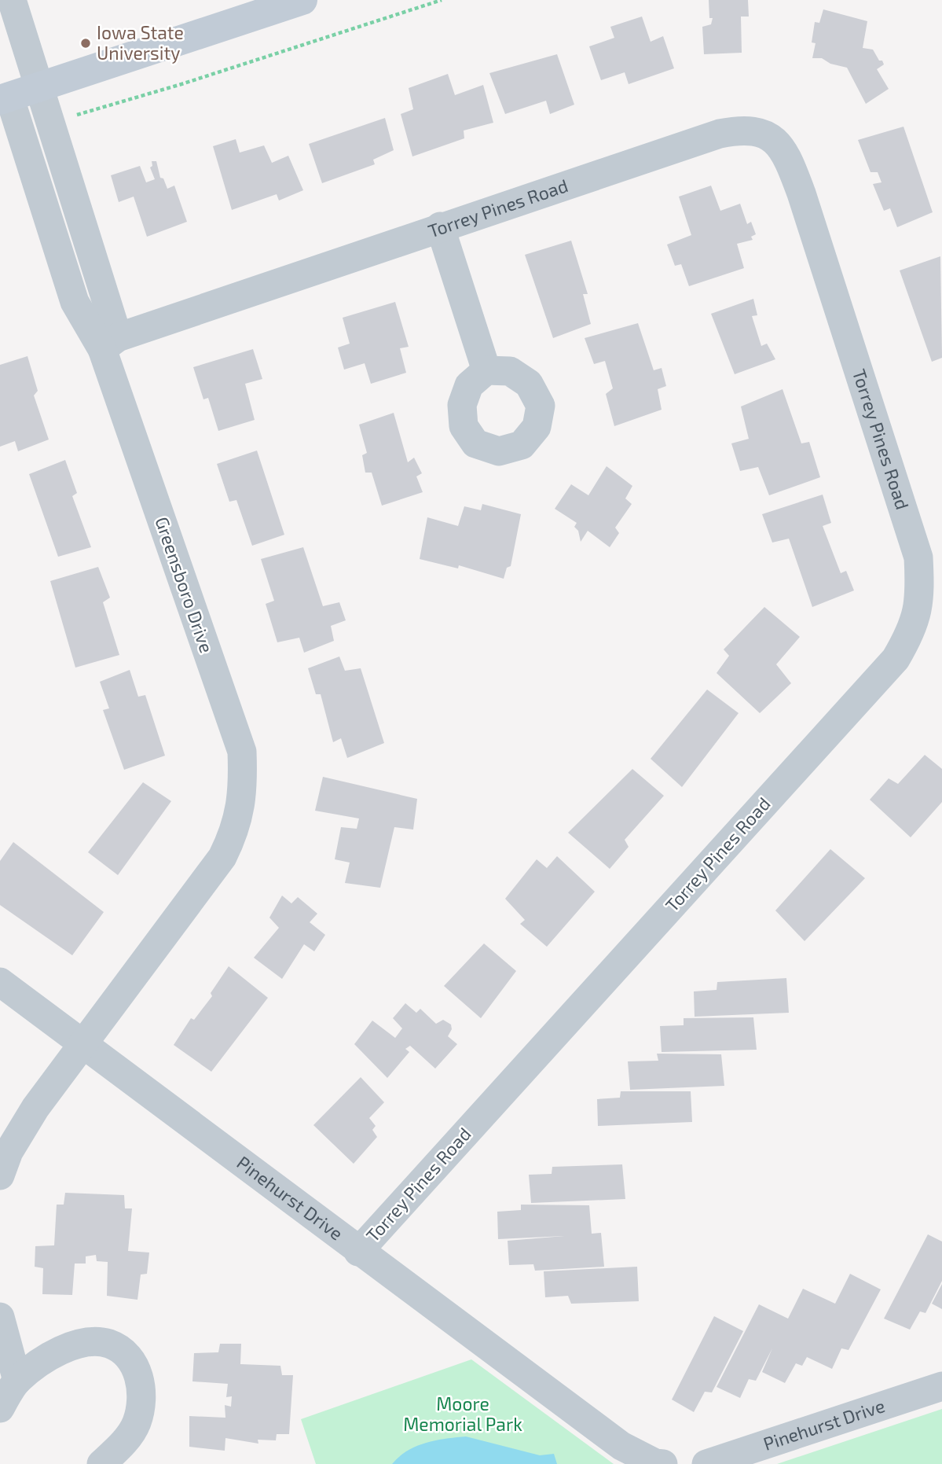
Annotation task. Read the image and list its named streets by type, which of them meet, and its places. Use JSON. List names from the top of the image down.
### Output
{
  "streets": {
    "street": ["Torrey Pines Road", "Greensboro Drive", "Pinehurst Drive"]
  },
  "crossings": [
    ["Torrey Pines Road", "Greensboro Drive"],
    ["Torrey Pines Road", "Pinehurst Drive"],
    ["Greensboro Drive", "Pinehurst Drive"]
  ],
  "parks": ["Moore Memorial Park"],
  "places": ["Iowa State University"]
}
